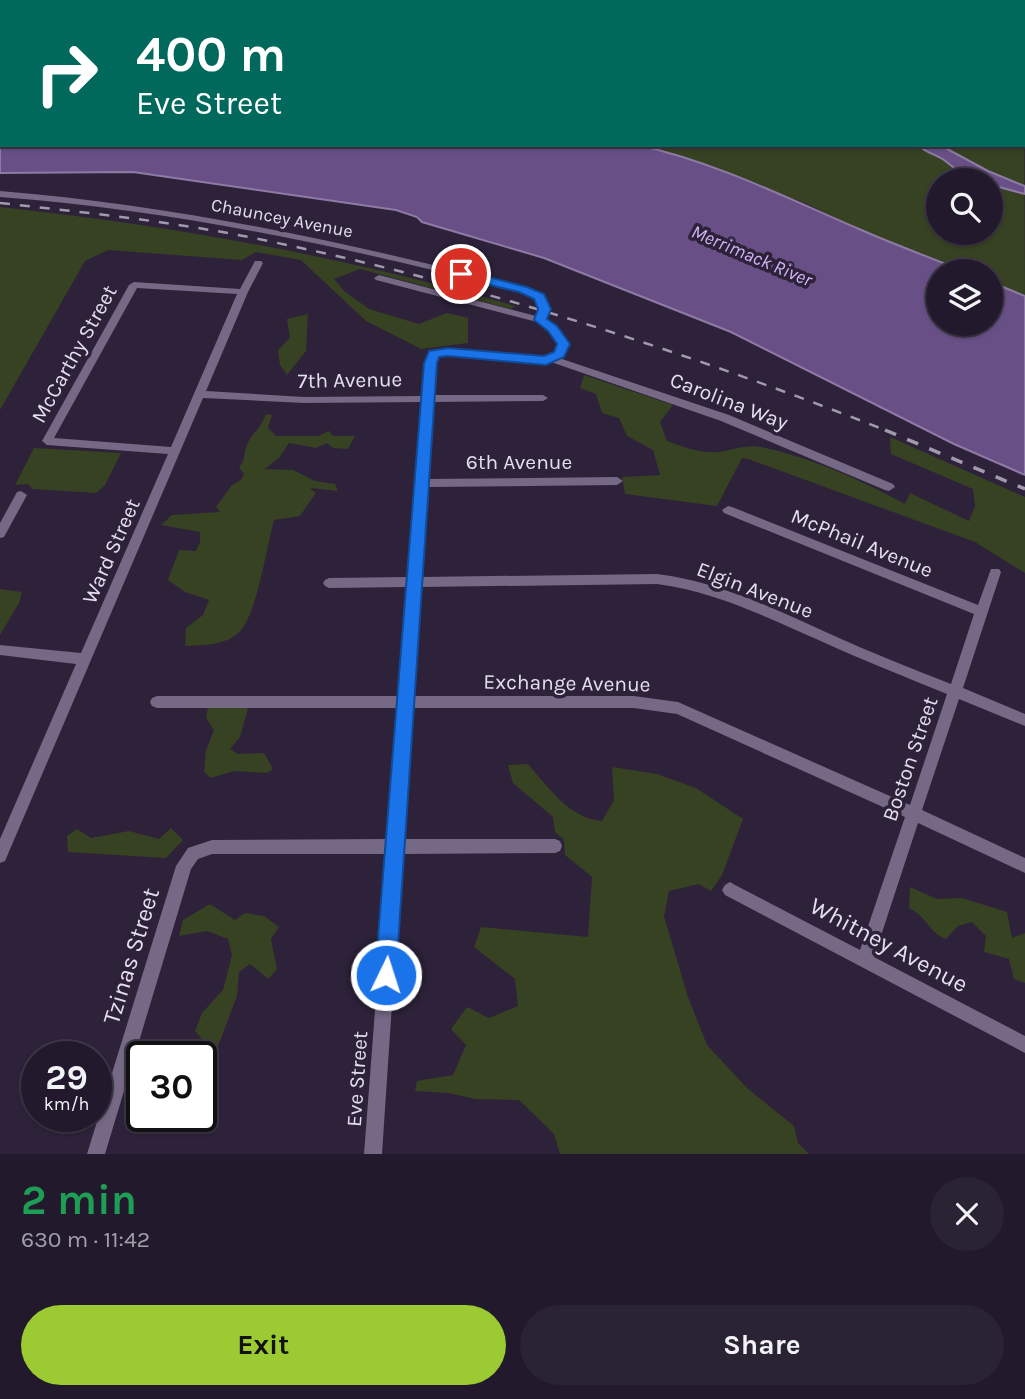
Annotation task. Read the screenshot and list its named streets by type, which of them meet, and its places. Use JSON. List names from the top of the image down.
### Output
{
  "streets": {
    "street": [
      "Chauncey Avenue",
      "McCarthy Street",
      "7th Avenue",
      "Carolina Way",
      "6th Avenue",
      "McPhail Avenue",
      "Ward Street",
      "Elgin Avenue",
      "Exchange Avenue",
      "Boston Street",
      "Whitney Avenue",
      "Tzinas Street",
      "Eve Street"
    ]
  },
  "crossings": [
    ["McCarthy Street", "Ward Street"],
    ["7th Avenue", "Ward Street"],
    ["7th Avenue", "Eve Street"],
    ["Carolina Way", "Eve Street"],
    ["6th Avenue", "Eve Street"],
    ["McPhail Avenue", "Boston Street"],
    ["Elgin Avenue", "Boston Street"],
    ["Elgin Avenue", "Eve Street"],
    ["Exchange Avenue", "Boston Street"],
    ["Exchange Avenue", "Eve Street"],
    ["Boston Street", "Whitney Avenue"]
  ],
  "water": ["Merrimack River"],
  "page": {
    "turn": ["400 m", "Eve Street"],
    "speed": "29 km/h",
    "limit": "30",
    "heading": ["2 min", "630 m · 11:42"],
    "buttons": ["Exit", "Share"]
  }
}
